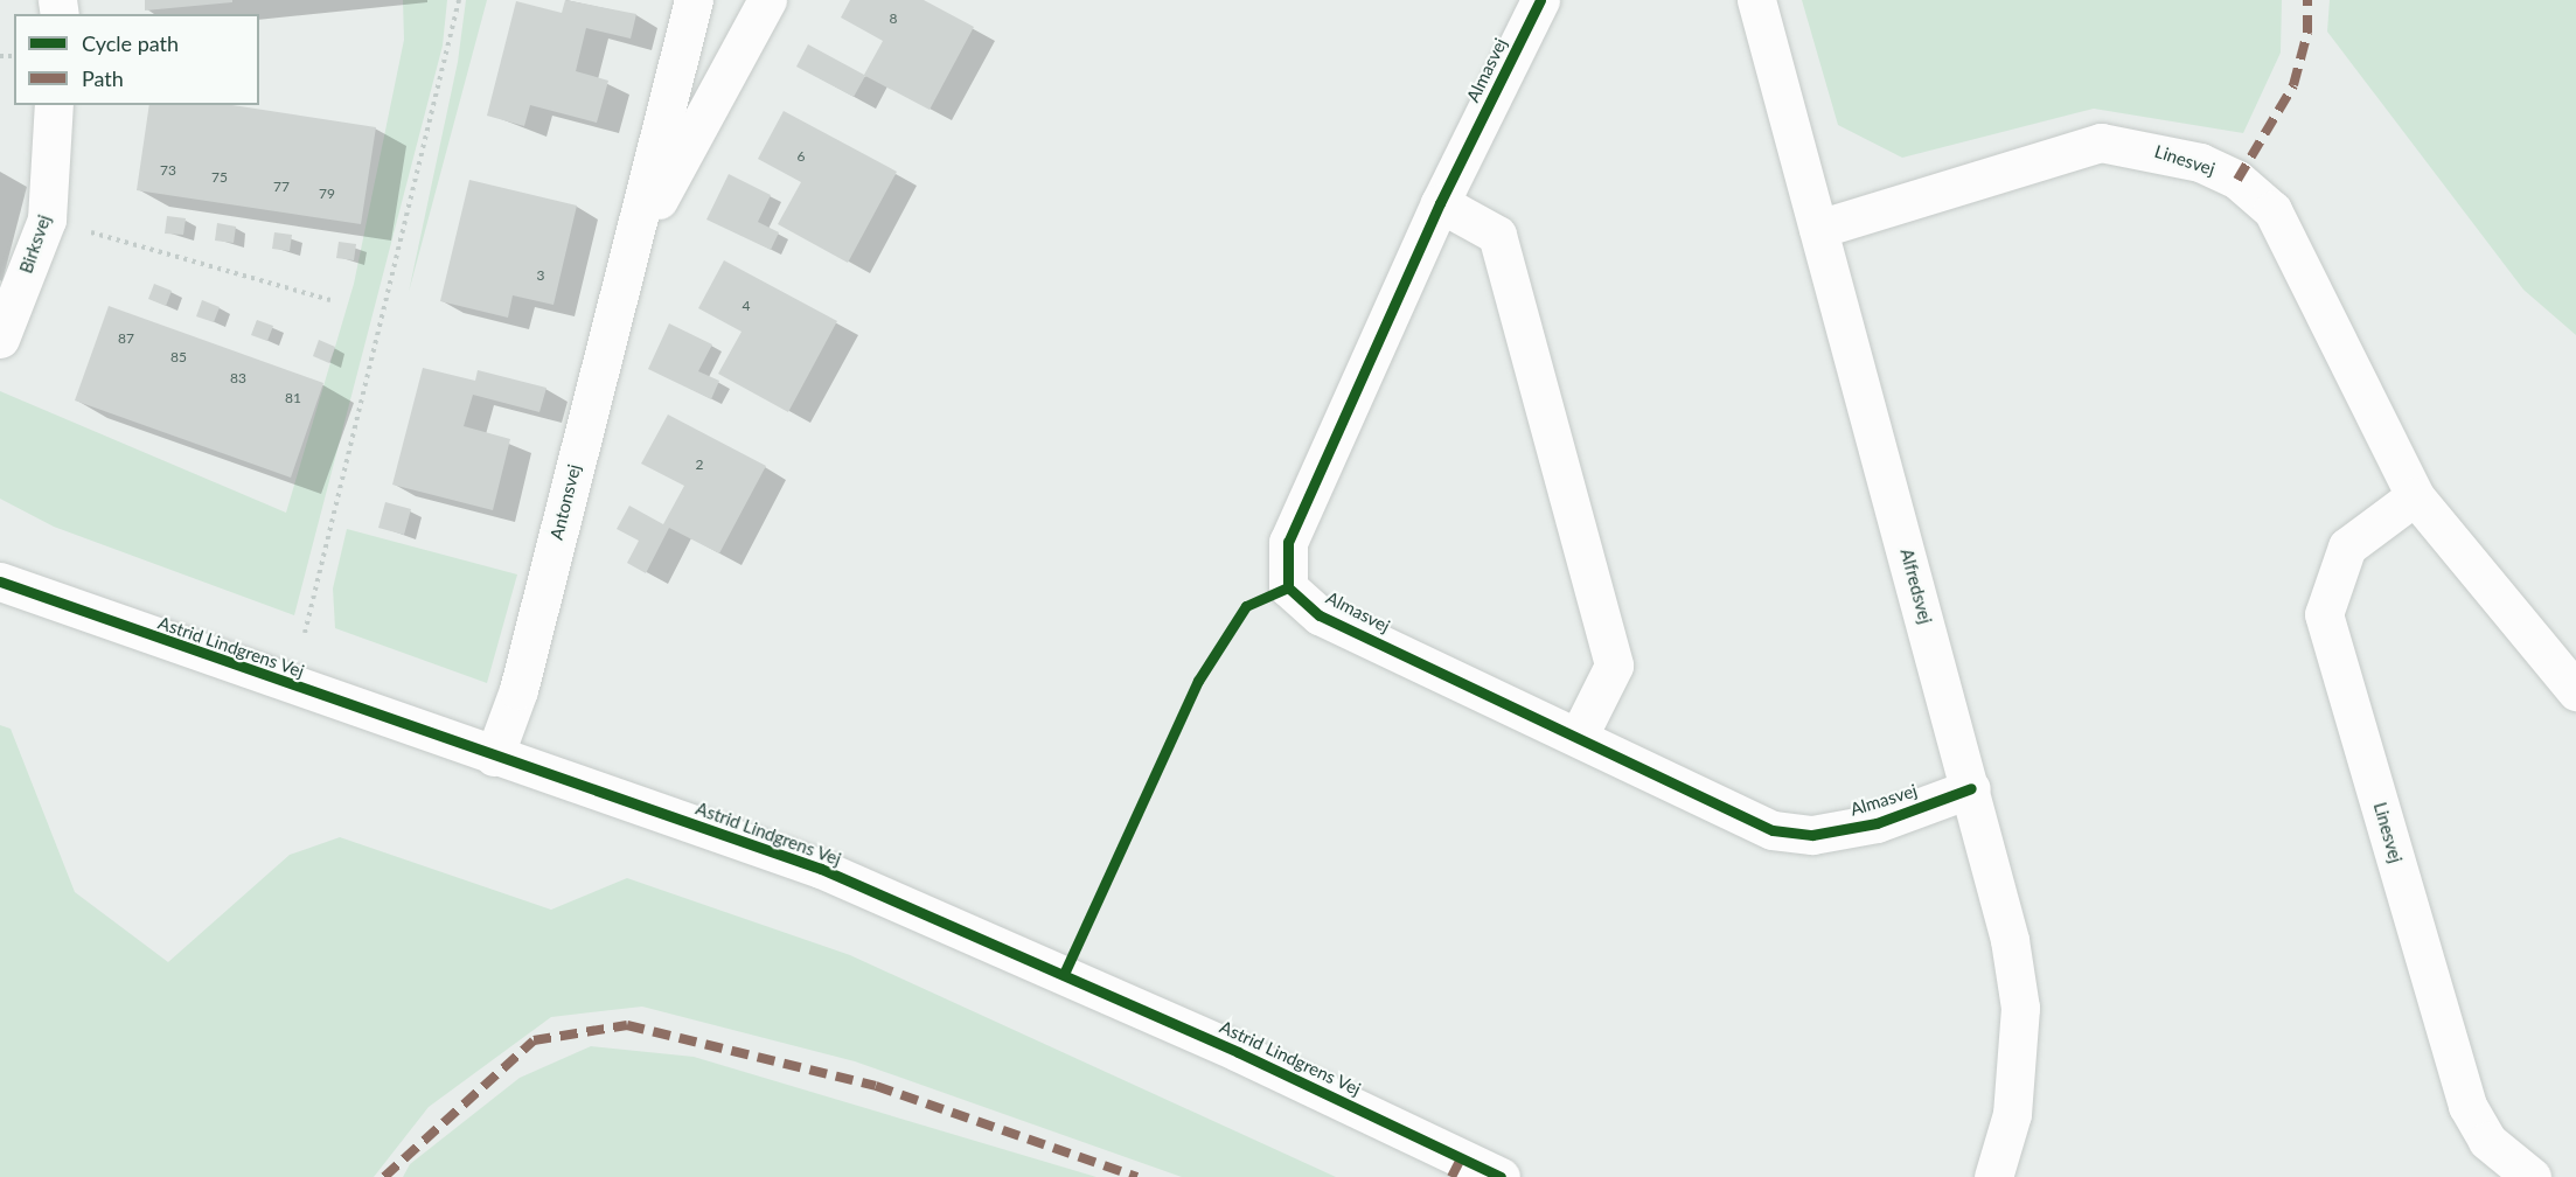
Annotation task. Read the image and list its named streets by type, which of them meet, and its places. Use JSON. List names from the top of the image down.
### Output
{
  "streets": {
    "street": [
      "Almasvej",
      "Linesvej",
      "Birksvej",
      "Antonsvej",
      "Alfredsvej",
      "Astrid Lindgrens Vej"
    ]
  },
  "crossings": [
    ["Almasvej", "Alfredsvej"],
    ["Linesvej", "Alfredsvej"],
    ["Antonsvej", "Astrid Lindgrens Vej"]
  ],
  "house_numbers": [
    "8",
    "6",
    "73",
    "75",
    "77",
    "79",
    "3",
    "4",
    "87",
    "85",
    "83",
    "81",
    "2"
  ],
  "legend": ["Cycle path", "Path"]
}
